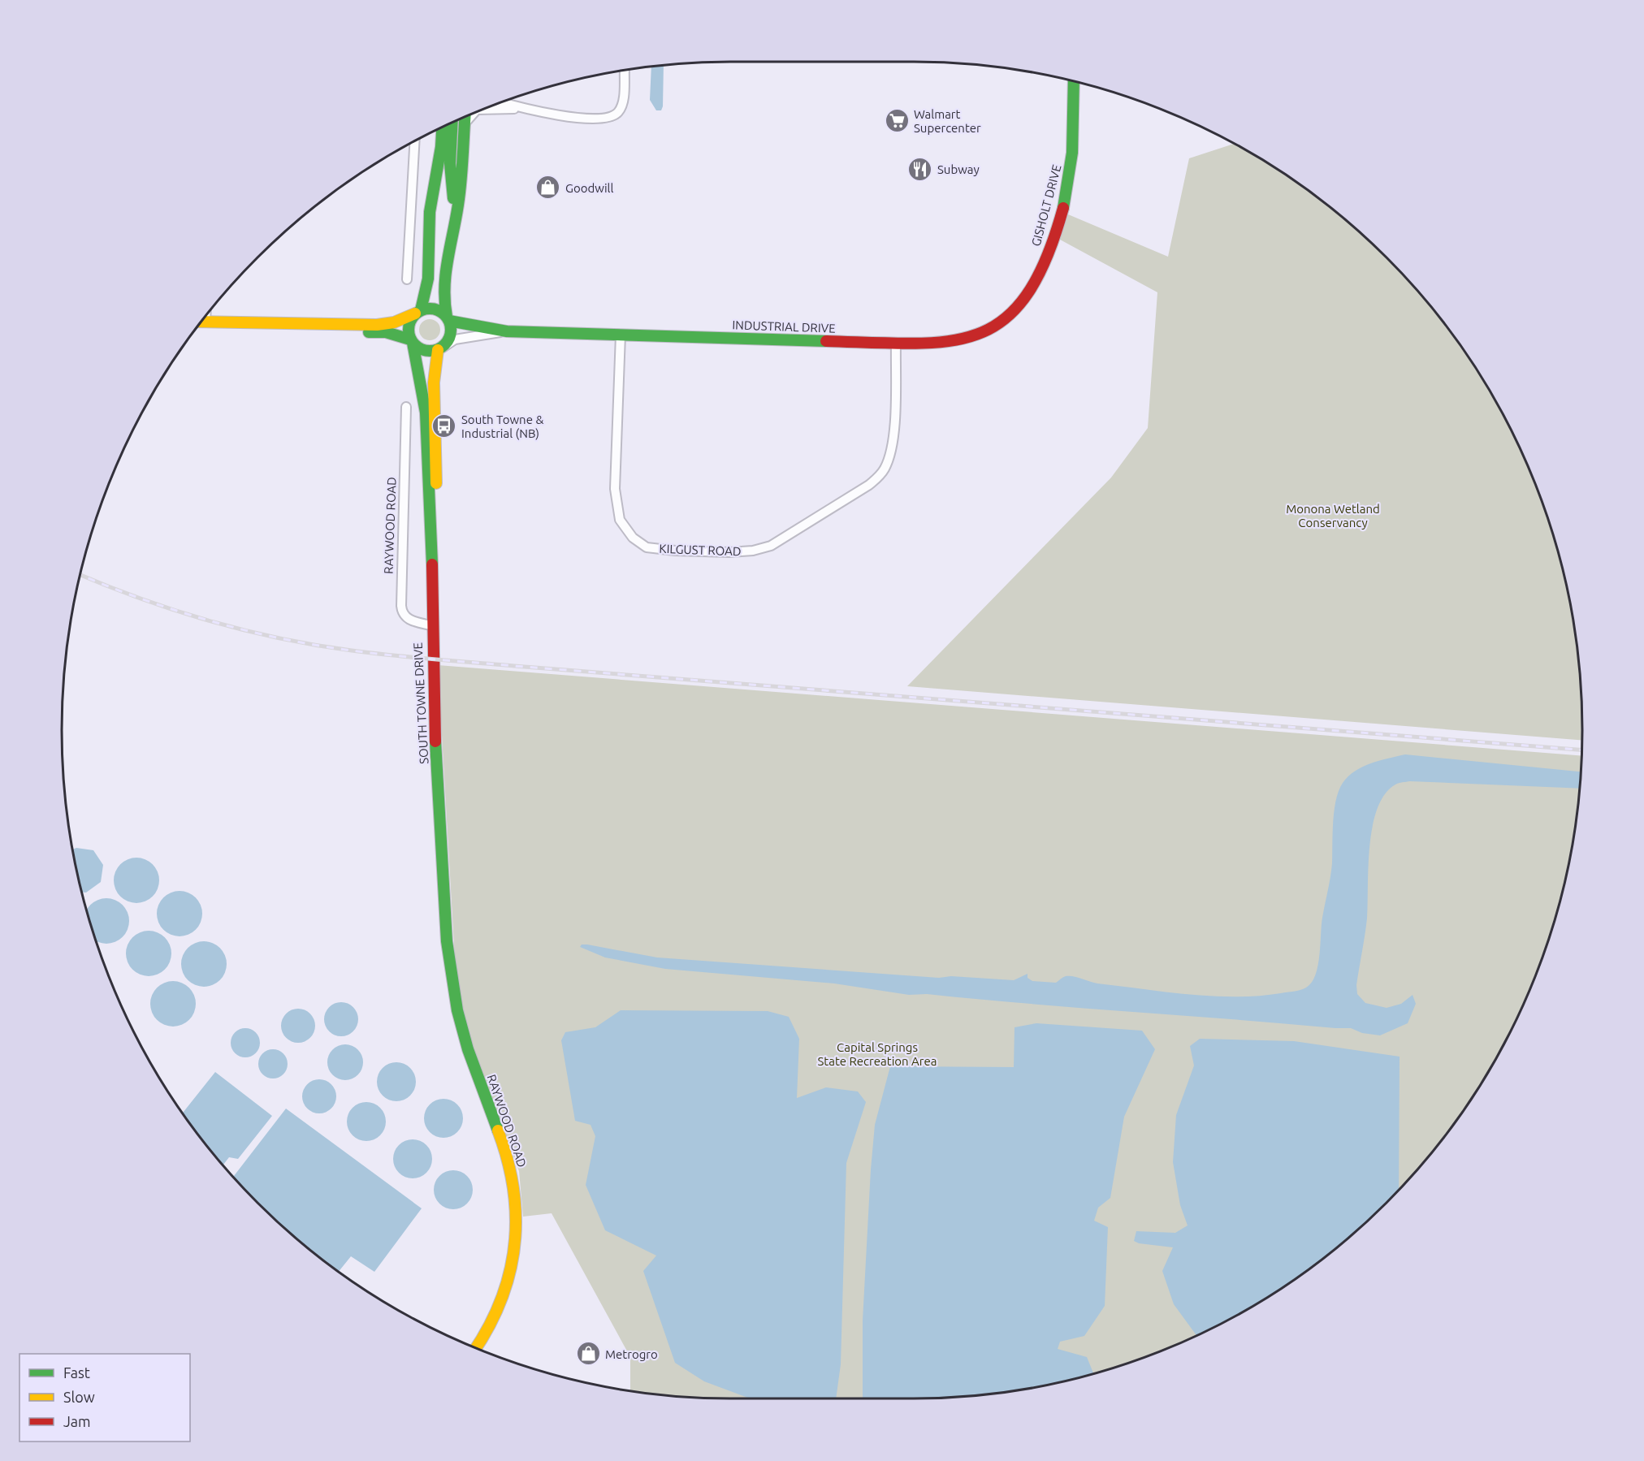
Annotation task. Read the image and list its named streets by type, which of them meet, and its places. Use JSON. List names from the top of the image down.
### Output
{
  "streets": {
    "street": [
      "GISHOLT DRIVE",
      "INDUSTRIAL DRIVE",
      "RAYWOOD ROAD",
      "KILGUST ROAD",
      "SOUTH TOWNE DRIVE"
    ]
  },
  "crossings": [
    ["GISHOLT DRIVE", "INDUSTRIAL DRIVE"],
    ["INDUSTRIAL DRIVE", "KILGUST ROAD"],
    ["INDUSTRIAL DRIVE", "SOUTH TOWNE DRIVE"],
    ["RAYWOOD ROAD", "SOUTH TOWNE DRIVE"]
  ],
  "parks": ["Monona Wetland Conservancy", "Capital Springs State Recreation Area"],
  "places": {
    "supermarket": ["Walmart Supercenter"],
    "restaurant": ["Subway"],
    "shop": ["Goodwill", "Metrogro"],
    "bus stop": ["South Towne & Industrial (NB)"]
  },
  "legend": ["Fast", "Slow", "Jam"]
}
